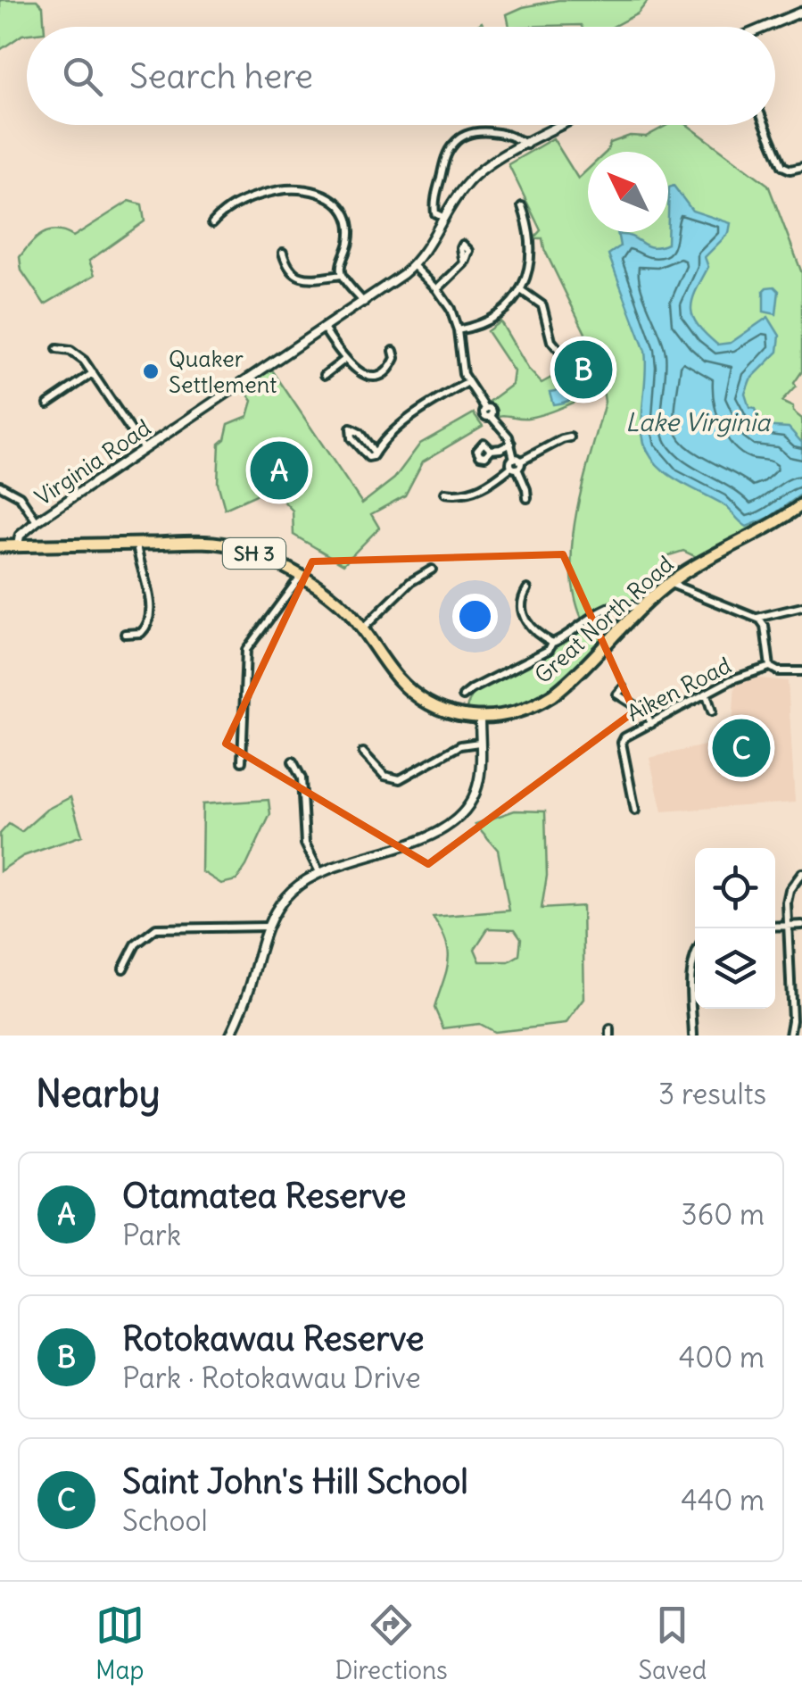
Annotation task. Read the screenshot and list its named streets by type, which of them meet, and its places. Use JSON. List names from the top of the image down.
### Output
{
  "streets": {
    "highway": ["SH 3", "Great North Road"],
    "street": ["Virginia Road", "Aiken Road"]
  },
  "crossings": [
    ["Virginia Road", "Great North Road"]
  ],
  "water": ["Lake Virginia"],
  "places": ["Quaker Settlement"],
  "north": "top left",
  "page": {
    "search": "Search here",
    "pins": ["B", "A", "C"],
    "heading": ["Nearby", "3 results"],
    "list": [
      {
        "mark": "A",
        "name": "Otamatea Reserve",
        "note": "Park",
        "value": "360 m"
      },
      {
        "mark": "B",
        "name": "Rotokawau Reserve",
        "note": "Park · Rotokawau Drive",
        "value": "400 m"
      },
      {
        "mark": "C",
        "name": "Saint John's Hill School",
        "note": "School",
        "value": "440 m"
      }
    ],
    "nav": ["Map", "Directions", "Saved"]
  }
}
